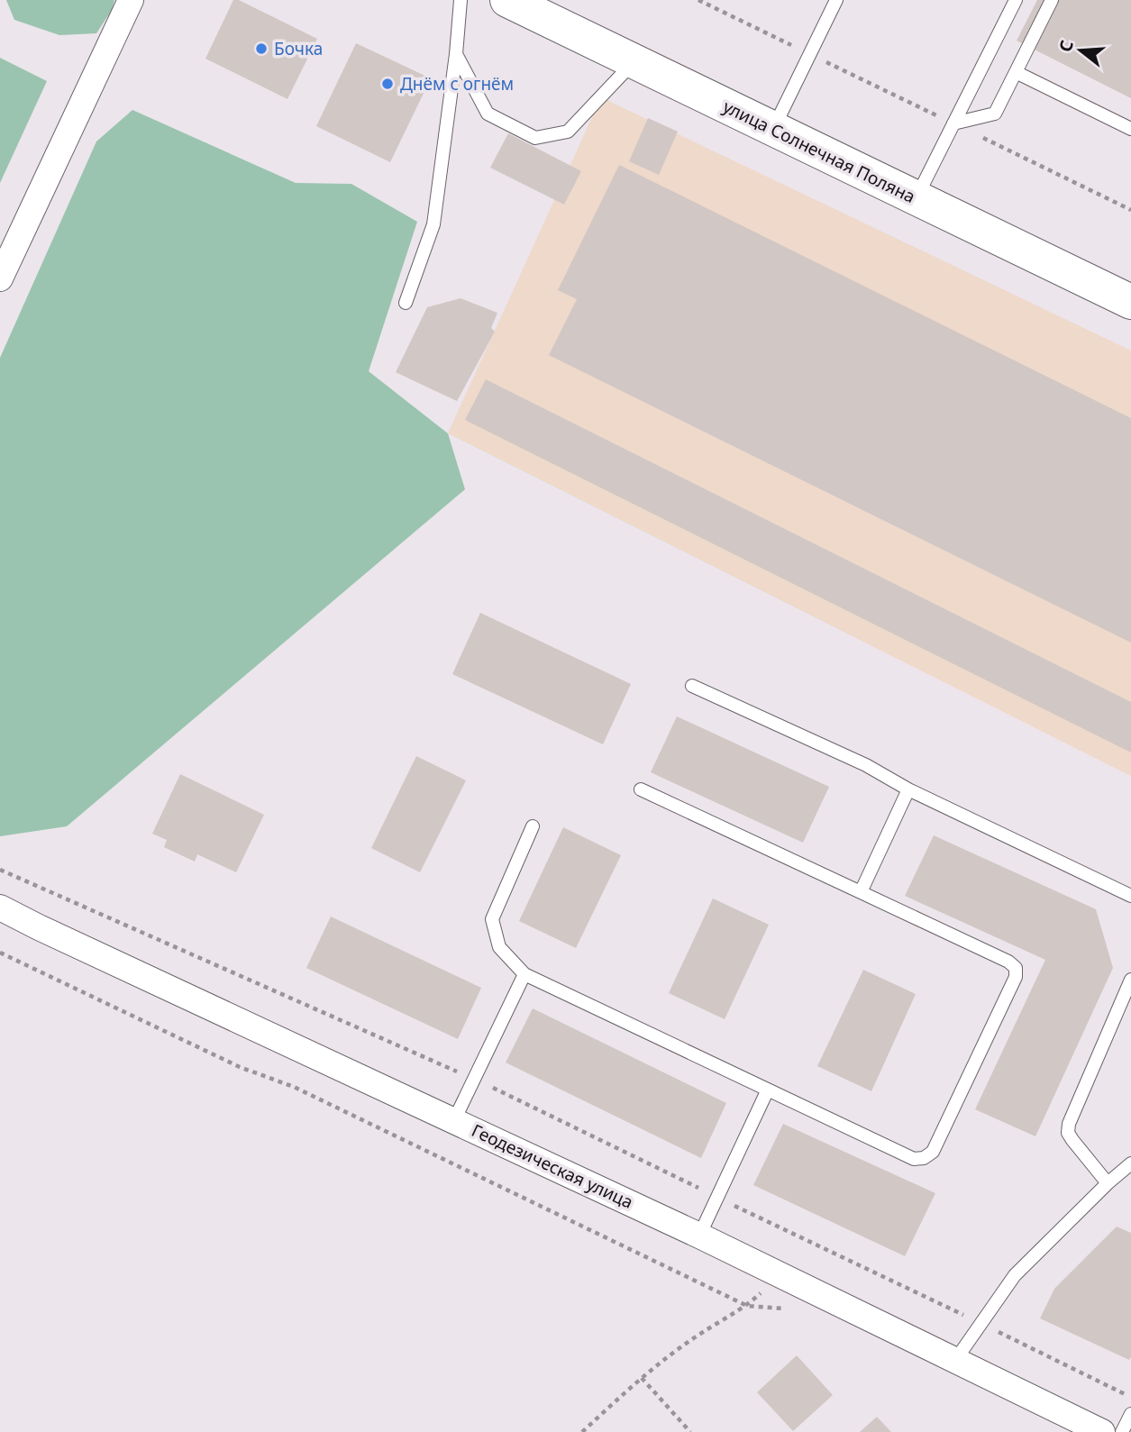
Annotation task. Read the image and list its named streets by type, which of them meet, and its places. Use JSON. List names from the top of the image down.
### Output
{
  "streets": {
    "street": ["улица Солнечная Поляна", "Геодезическая улица"]
  },
  "places": ["Бочка", "Днём с огнём"],
  "north": "left"
}
